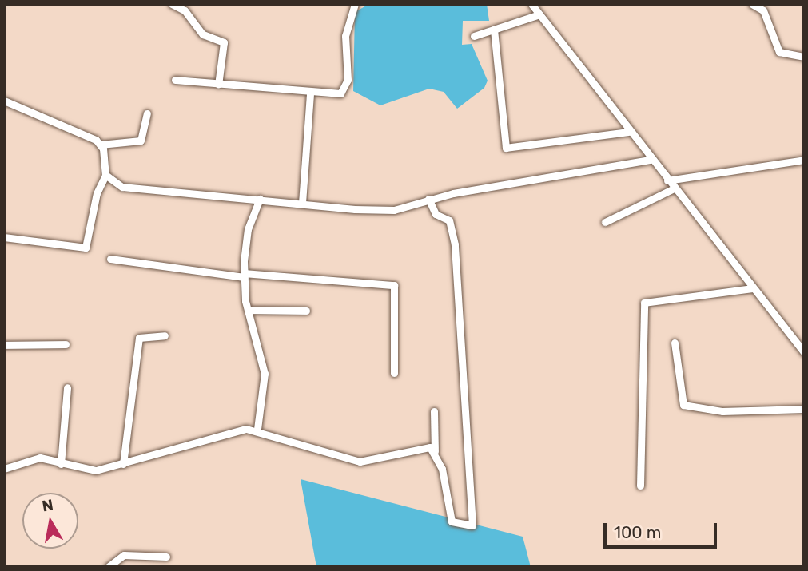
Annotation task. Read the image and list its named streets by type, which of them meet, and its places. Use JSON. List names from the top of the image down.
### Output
{
  "scale_bar": "100 m",
  "north": "top"
}
